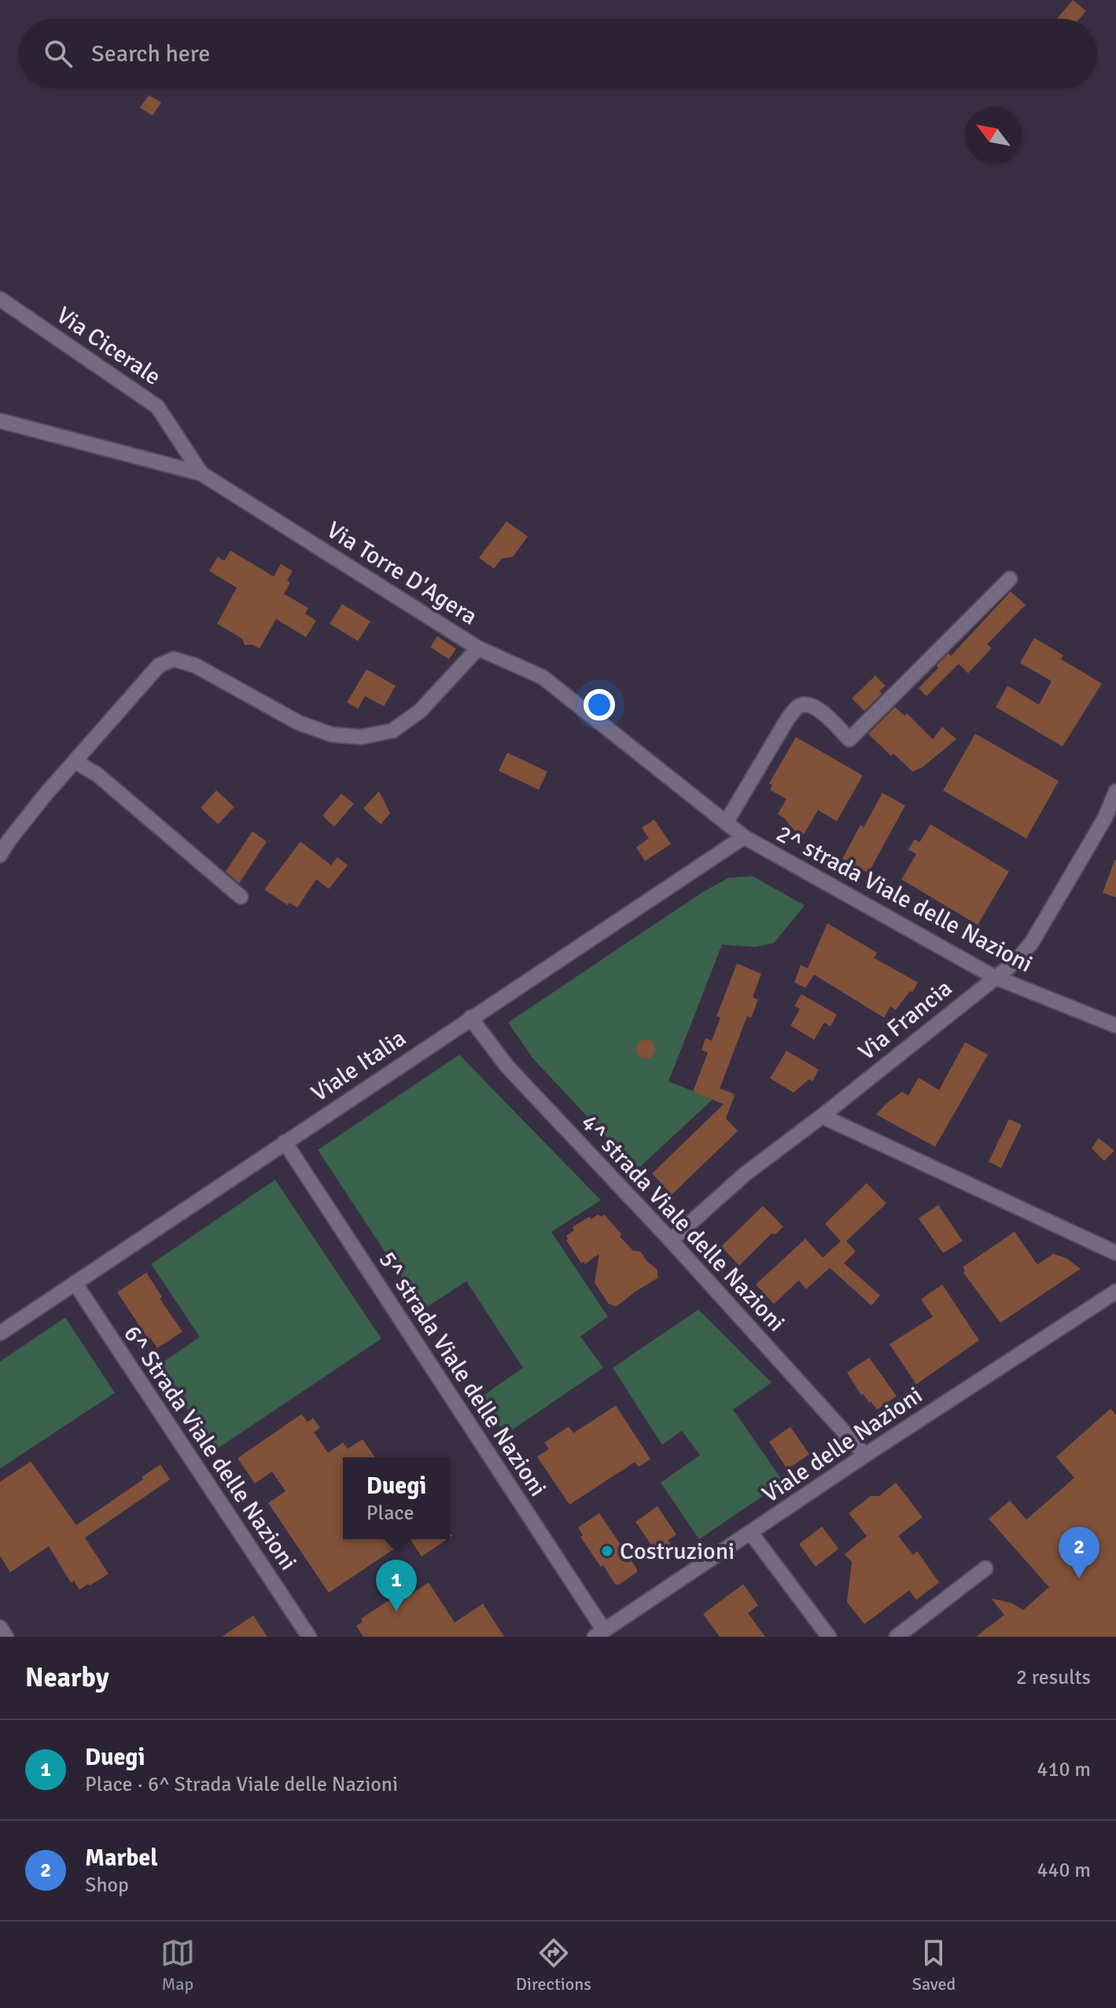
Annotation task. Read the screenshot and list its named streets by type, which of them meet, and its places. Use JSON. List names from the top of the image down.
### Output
{
  "streets": {
    "street": [
      "Via Cicerale",
      "Via Torre D'Agera",
      "2^ strada Viale delle Nazioni",
      "Via Francia",
      "Viale Italia",
      "4^ strada Viale delle Nazioni",
      "5^ strada Viale delle Nazioni",
      "Viale delle Nazioni",
      "6^ Strada Viale delle Nazioni"
    ]
  },
  "crossings": [
    ["Via Cicerale", "Via Torre D'Agera"],
    ["Via Torre D'Agera", "2^ strada Viale delle Nazioni"],
    ["Via Torre D'Agera", "Viale Italia"],
    ["2^ strada Viale delle Nazioni", "Via Francia"],
    ["2^ strada Viale delle Nazioni", "Viale Italia"],
    ["Via Francia", "4^ strada Viale delle Nazioni"],
    ["Viale Italia", "4^ strada Viale delle Nazioni"],
    ["Viale Italia", "5^ strada Viale delle Nazioni"],
    ["Viale Italia", "6^ Strada Viale delle Nazioni"],
    ["4^ strada Viale delle Nazioni", "Viale delle Nazioni"],
    ["5^ strada Viale delle Nazioni", "Viale delle Nazioni"]
  ],
  "places": ["Costruzioni"],
  "north": "top left",
  "page": {
    "search": "Search here",
    "popup": ["Duegi", "Place"],
    "pins": ["2", "1"],
    "heading": ["Nearby", "2 results"],
    "list": [
      {
        "mark": "1",
        "name": "Duegi",
        "note": "Place · 6^ Strada Viale delle Nazioni",
        "value": "410 m"
      },
      {
        "mark": "2",
        "name": "Marbel",
        "note": "Shop",
        "value": "440 m"
      }
    ],
    "nav": ["Map", "Directions", "Saved"]
  }
}
